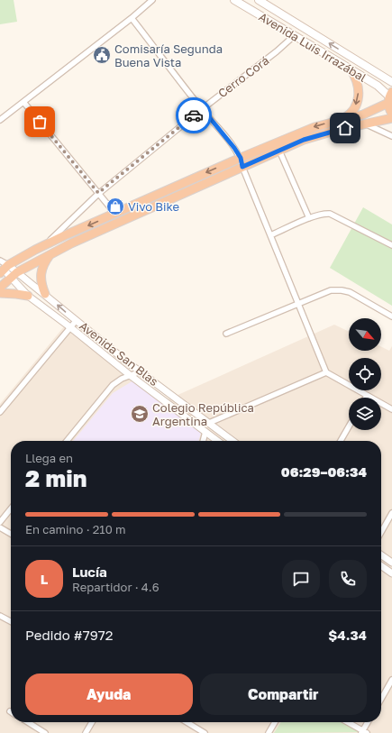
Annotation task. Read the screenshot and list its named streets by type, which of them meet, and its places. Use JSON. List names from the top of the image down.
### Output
{
  "streets": {
    "main road": ["Avenida Luis Irrazábal"],
    "street": ["Cerro Corá", "Avenida San Blas"]
  },
  "crossings": [
    ["Avenida Luis Irrazábal", "Cerro Corá"]
  ],
  "places": {
    "public building": ["Comisaría Segunda Buena Vista"],
    "shop": ["Vivo Bike"],
    "school or university": ["Colegio República Argentina"]
  },
  "north": "bottom right",
  "page": {
    "heading": ["2 min", "Llega en", "06:29–06:34"],
    "panel": [
      "Lucía",
      "Repartidor · 4.6",
      "Pedido #7972",
      "$4.34"
    ],
    "bar": "En camino · 210 m",
    "round": "L",
    "buttons": ["Ayuda", "Compartir"]
  }
}
